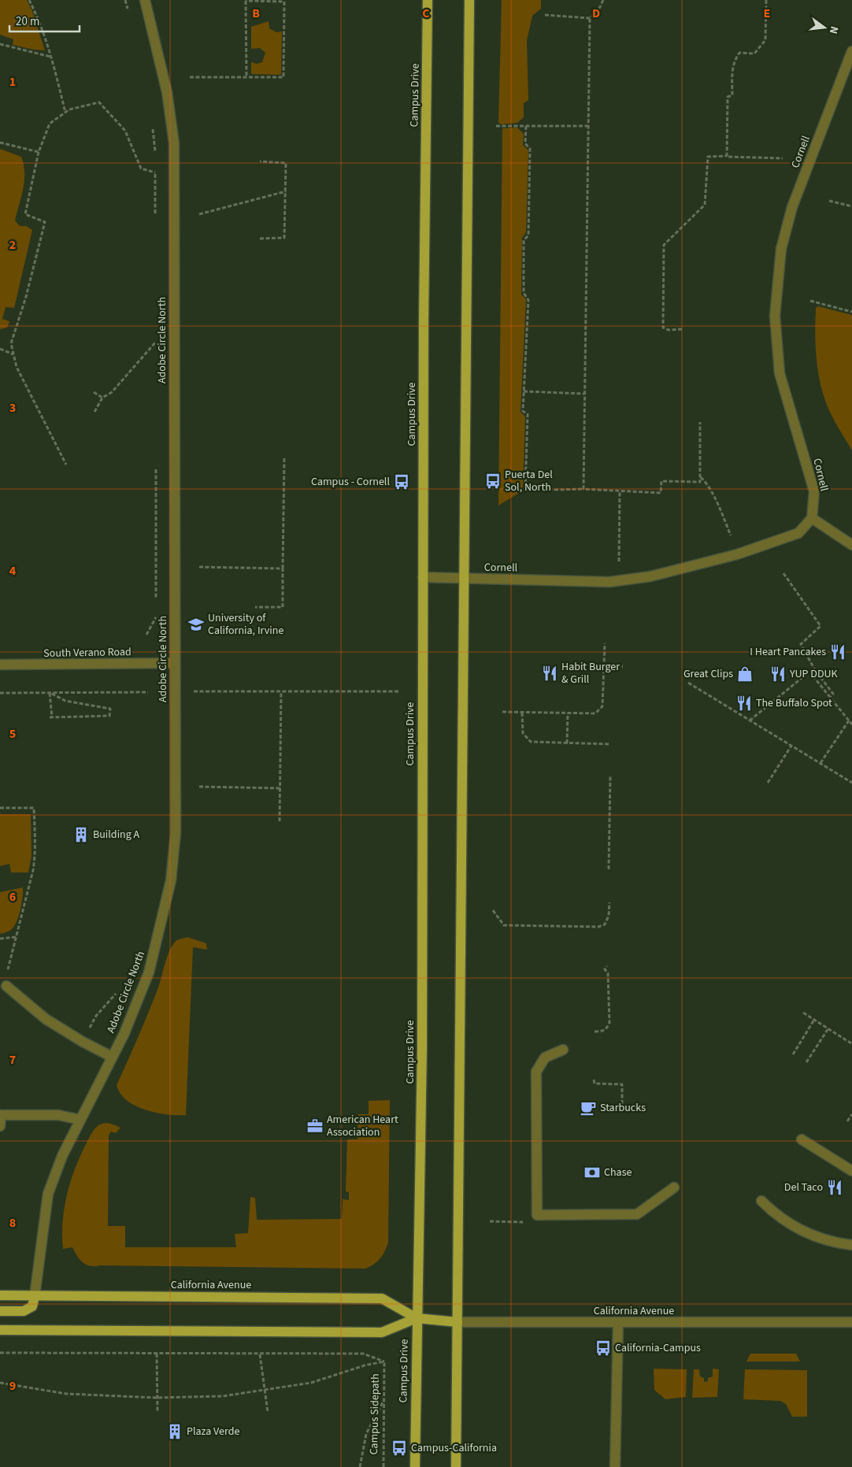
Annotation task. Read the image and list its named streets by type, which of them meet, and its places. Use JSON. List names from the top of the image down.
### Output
{
  "streets": {
    "main road": ["Campus Drive", "California Avenue"],
    "street": ["Cornell", "Adobe Circle North", "South Verano Road"],
    "path": ["Campus Sidepath"]
  },
  "crossings": [
    ["Campus Drive", "Cornell"],
    ["Campus Drive", "California Avenue"],
    ["Adobe Circle North", "South Verano Road"],
    ["Adobe Circle North", "California Avenue"]
  ],
  "places": {
    "bus stop": [
      "Puerta Del Sol, North",
      "Campus - Cornell",
      "California-Campus",
      "Campus-California"
    ],
    "school or university": ["University of California, Irvine"],
    "restaurant": [
      "I Heart Pancakes",
      "Habit Burger & Grill",
      "YUP DDUK",
      "The Buffalo Spot",
      "Del Taco"
    ],
    "shop": ["Great Clips"],
    "building": ["Building A", "Plaza Verde"],
    "cafe": ["Starbucks"],
    "office": ["American Heart Association"],
    "bank": ["Chase"]
  },
  "scale_bar": "20 m",
  "north": "right",
  "grid": {
    "columns": [
      "B",
      "C",
      "D",
      "E"
    ],
    "rows": [
      "1",
      "2",
      "3",
      "4",
      "5",
      "6",
      "7",
      "8",
      "9"
    ]
  }
}
